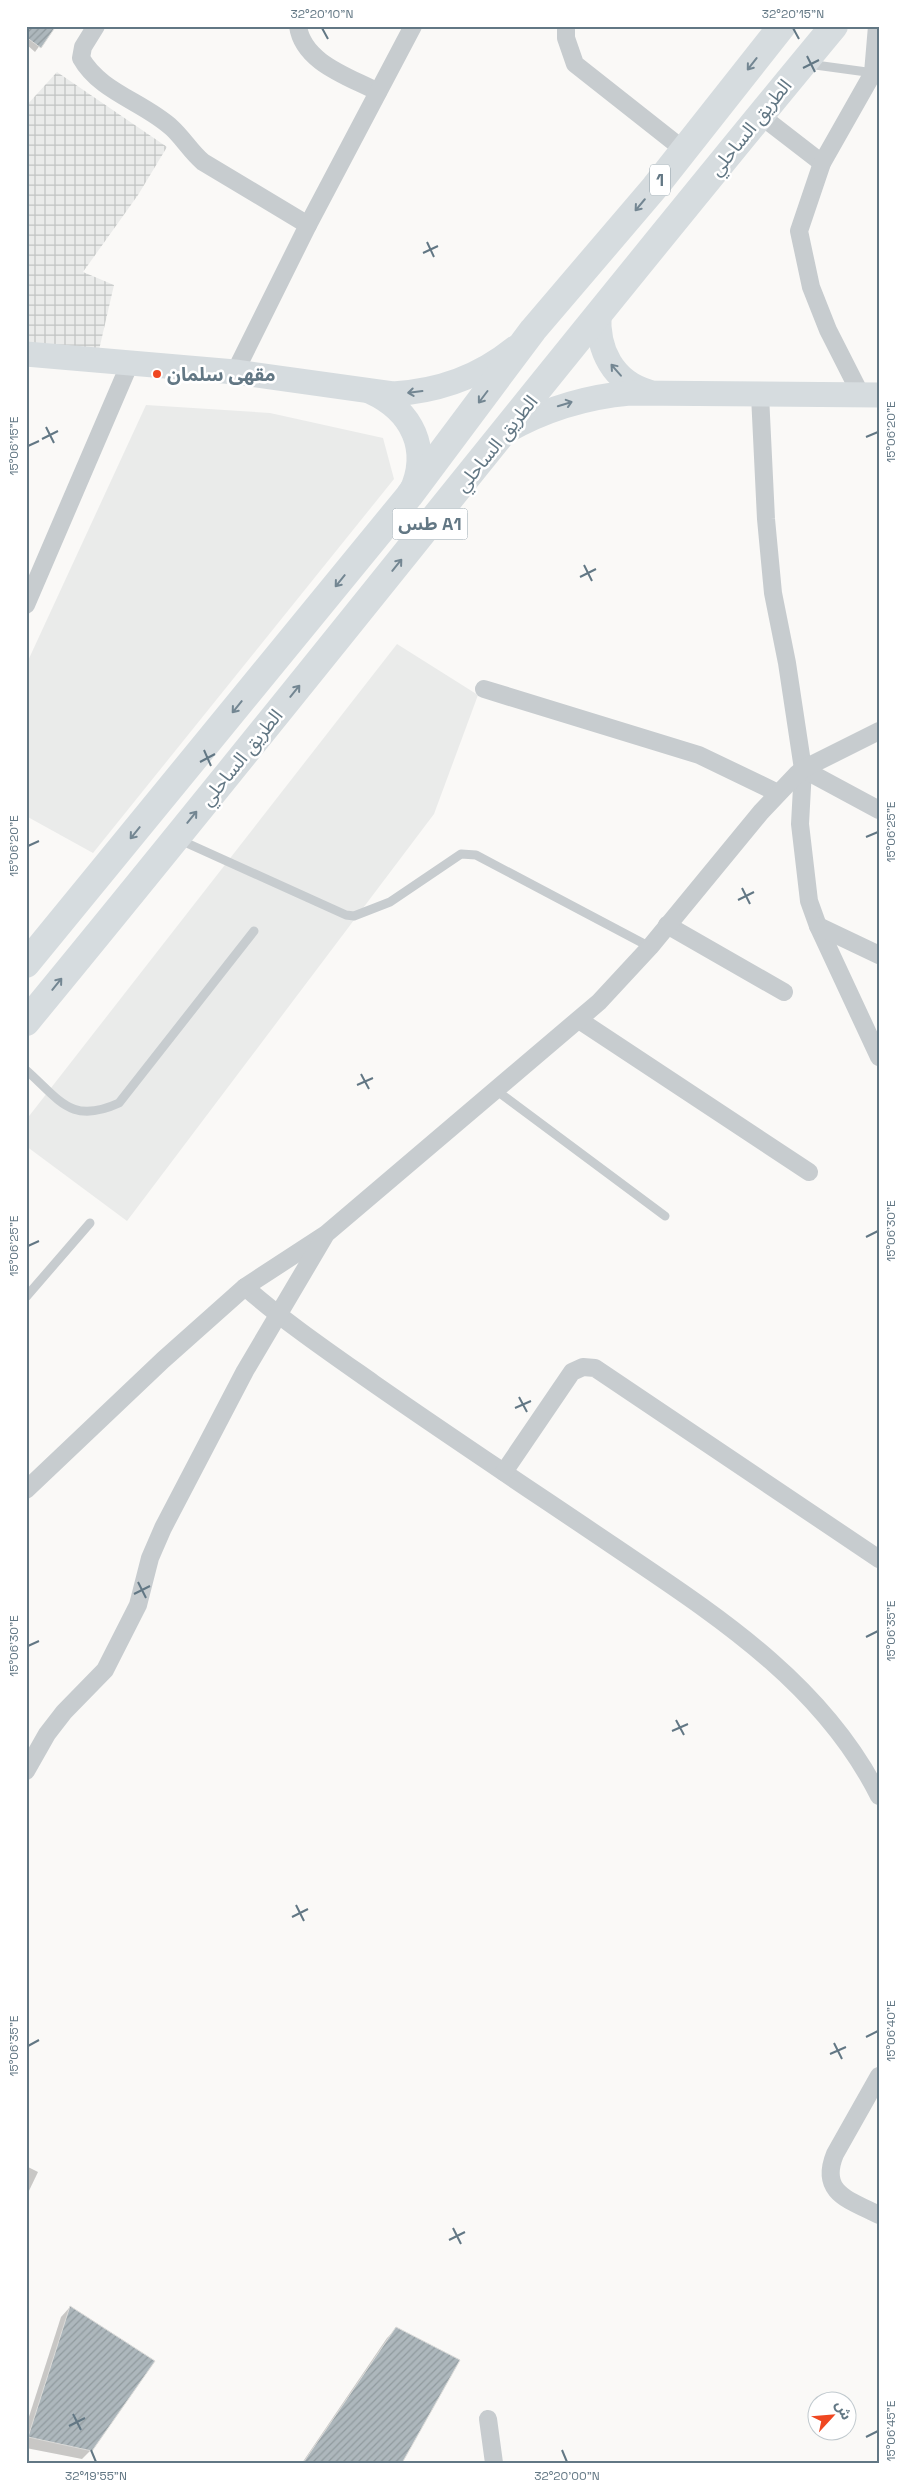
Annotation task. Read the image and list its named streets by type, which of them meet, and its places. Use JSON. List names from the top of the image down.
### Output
{
  "streets": {
    "highway": ["الطريق الساحلي", "1", "طس A1"]
  },
  "places": ["مقهى سلمان"],
  "north": "top right",
  "coordinates": [
    "32°20'10\"N",
    "32°20'15\"N",
    "15°06'20\"E",
    "15°06'15\"E",
    "15°06'25\"E",
    "15°06'30\"E",
    "15°06'35\"E",
    "15°06'40\"E",
    "15°06'45\"E",
    "32°19'55\"N",
    "32°20'00\"N"
  ]
}
